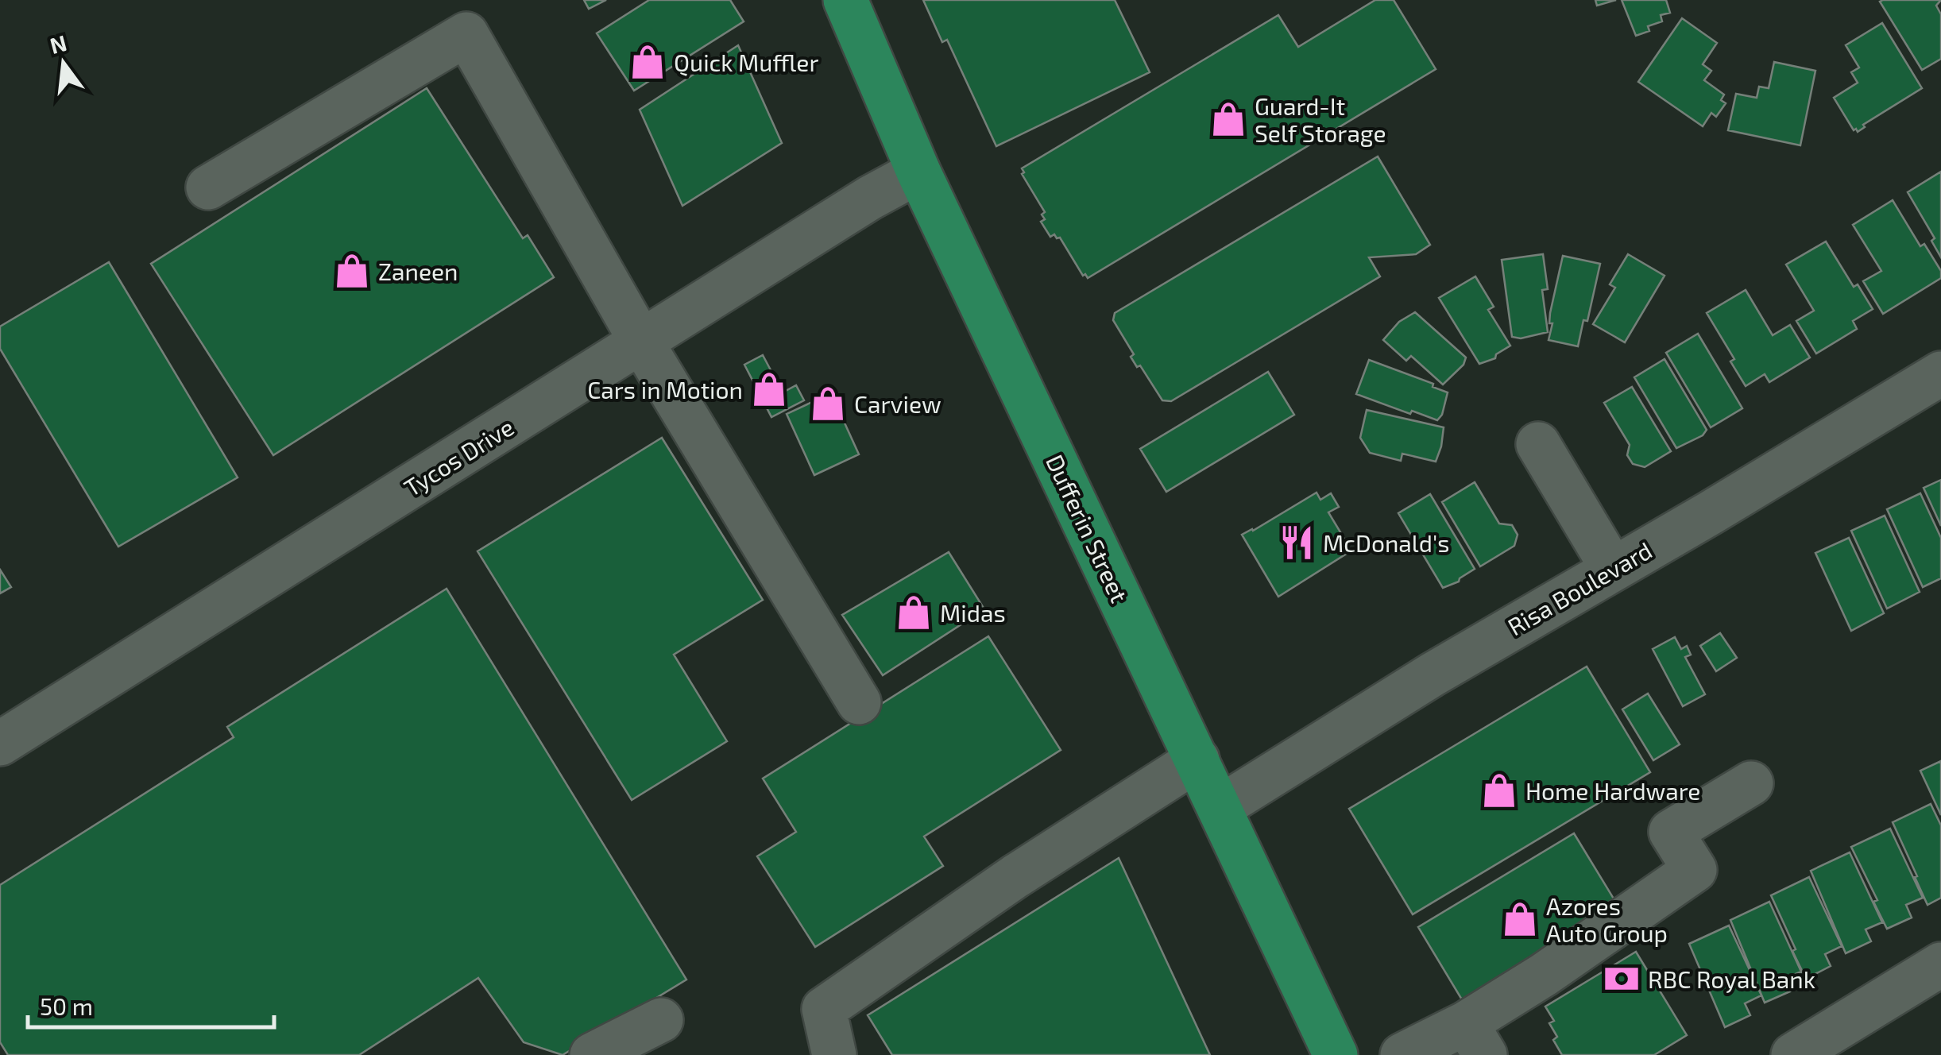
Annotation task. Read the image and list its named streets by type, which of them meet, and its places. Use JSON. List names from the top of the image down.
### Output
{
  "streets": {
    "main road": ["Dufferin Street"],
    "street": ["Tycos Drive", "Risa Boulevard"]
  },
  "crossings": [
    ["Tycos Drive", "Dufferin Street"],
    ["Dufferin Street", "Risa Boulevard"]
  ],
  "places": {
    "shop": [
      "Quick Muffler",
      "Guard-It Self Storage",
      "Zaneen",
      "Cars in Motion",
      "Carview",
      "Midas",
      "Home Hardware",
      "Azores Auto Group"
    ],
    "restaurant": ["McDonald's"],
    "bank": ["RBC Royal Bank"]
  },
  "scale_bar": "50 m",
  "north": "top"
}
